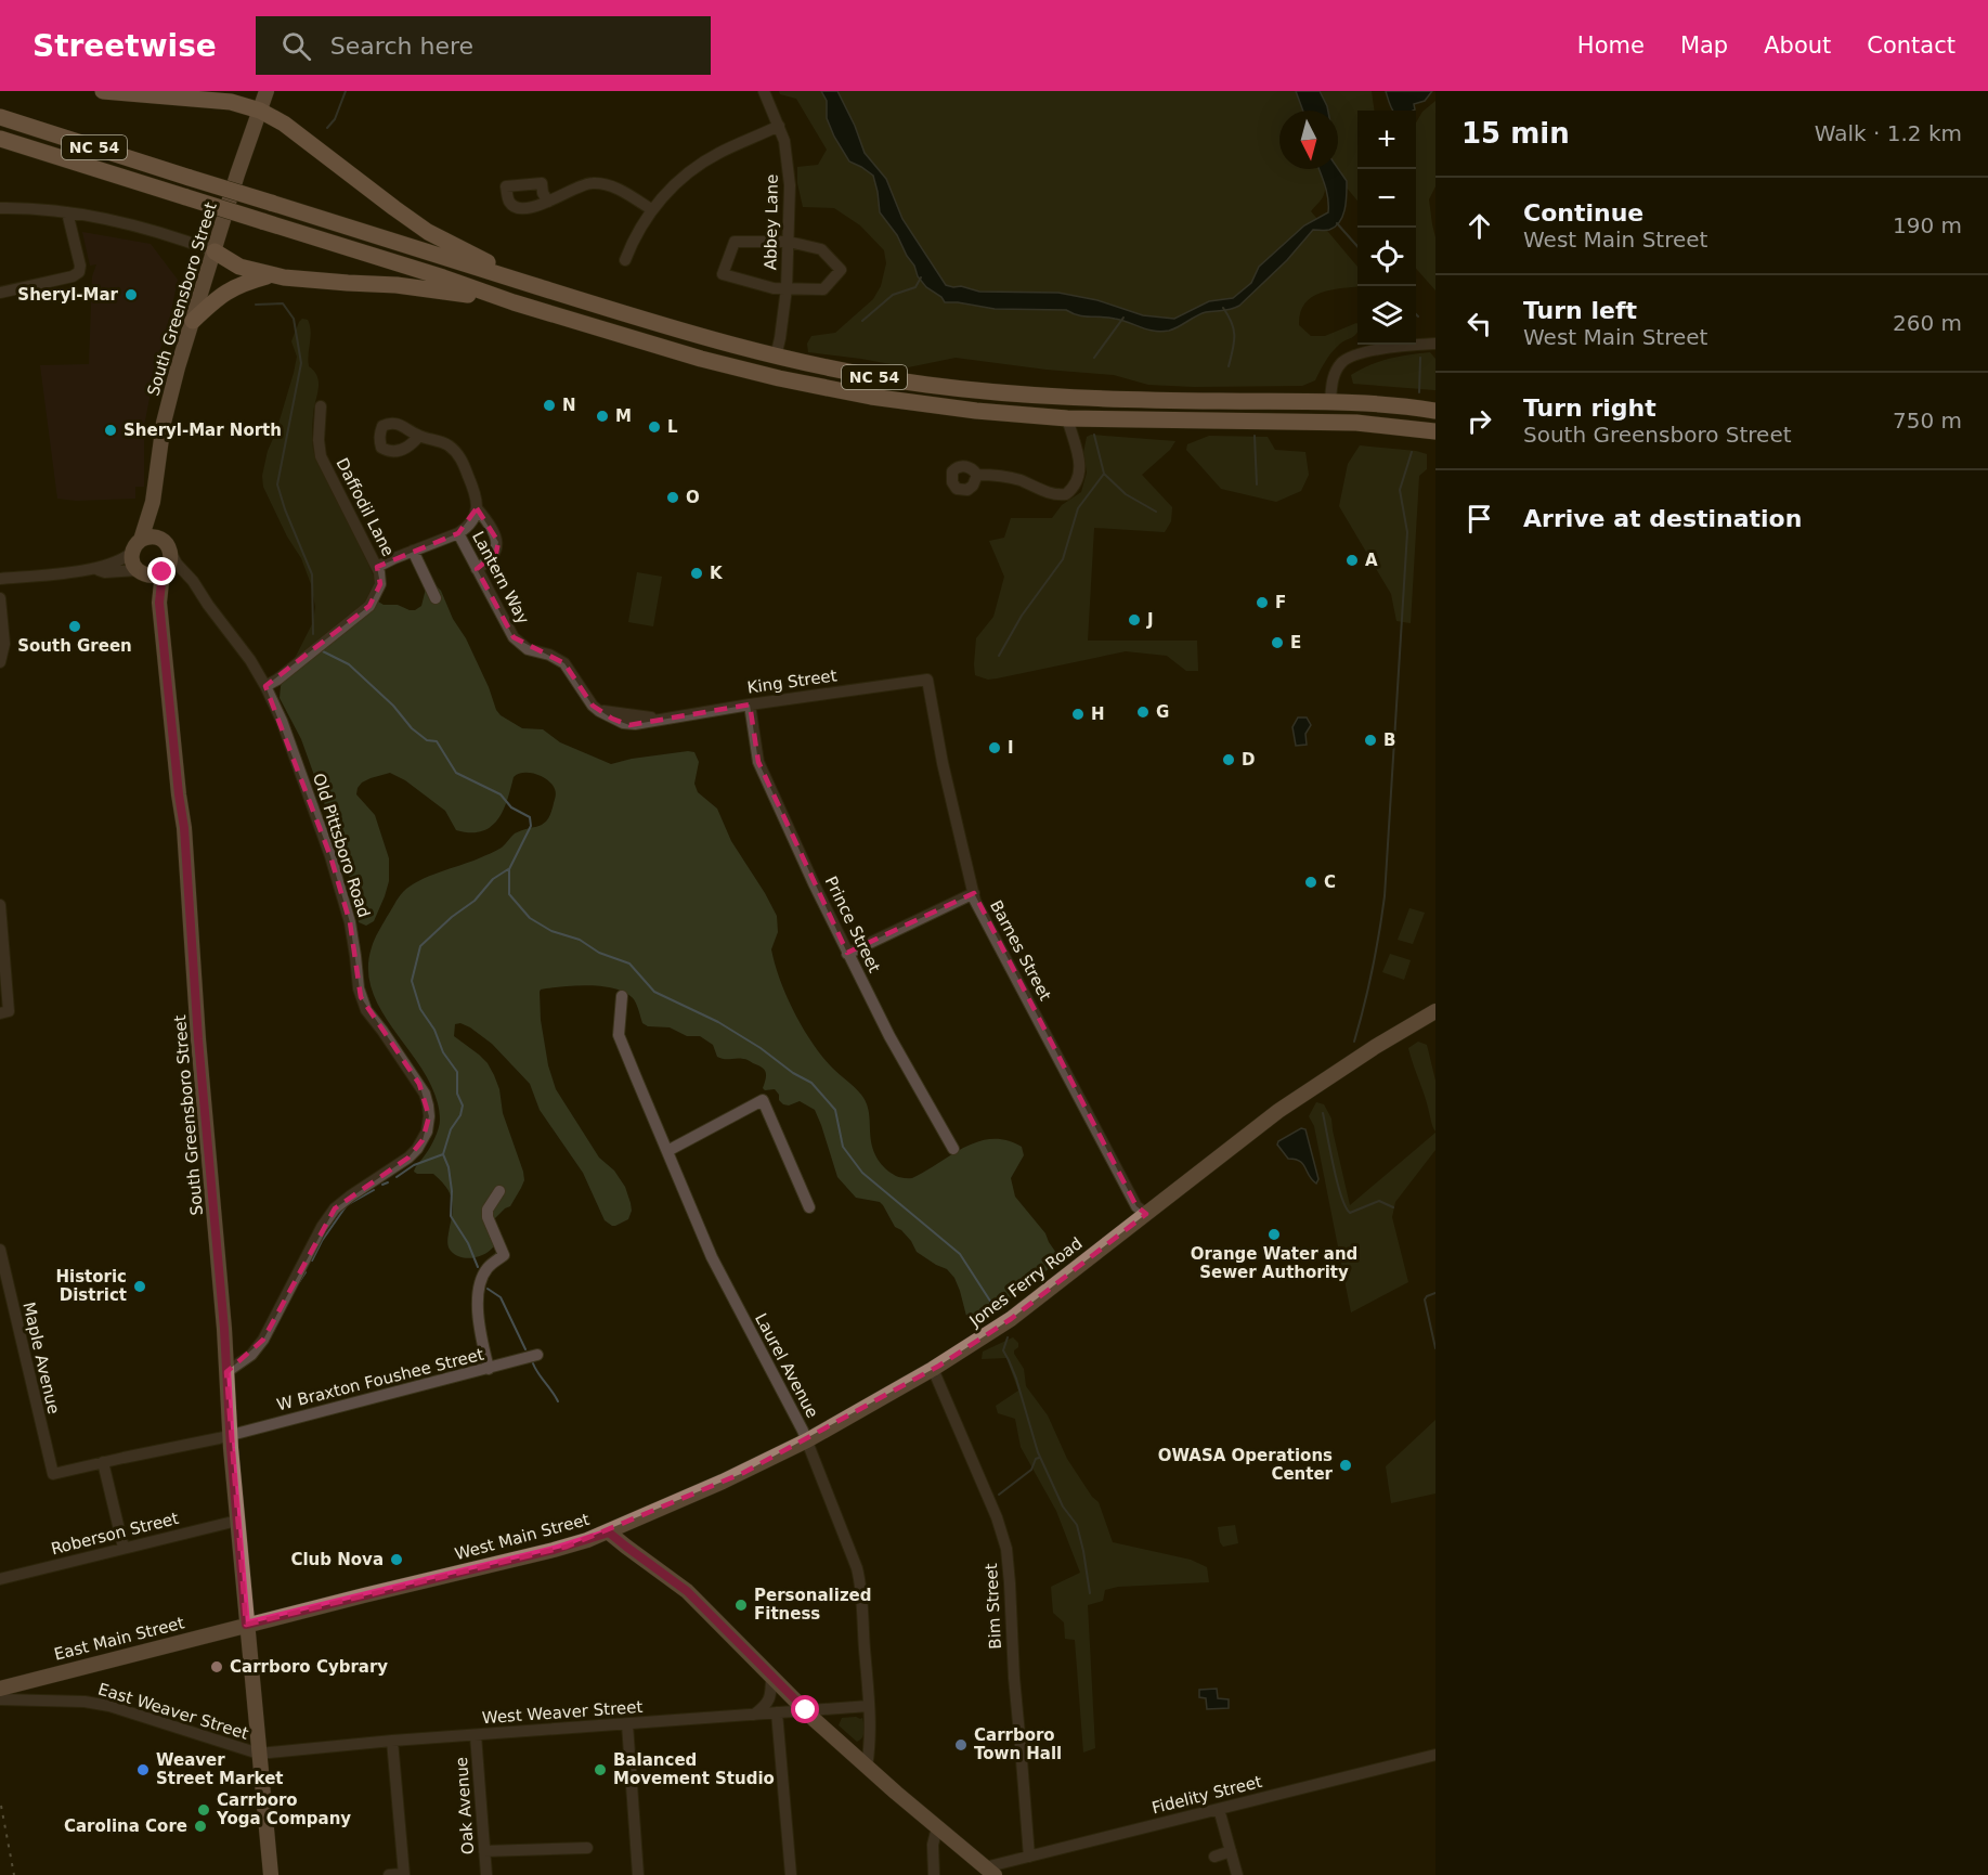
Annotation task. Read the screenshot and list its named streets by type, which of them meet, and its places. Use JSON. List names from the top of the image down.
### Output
{
  "streets": {
    "highway": ["NC 54"],
    "main road": [
      "South Greensboro Street",
      "Jones Ferry Road",
      "West Main Street",
      "East Main Street"
    ],
    "street": [
      "Abbey Lane",
      "Daffodil Lane",
      "Lantern Way",
      "King Street",
      "Old Pittsboro Road",
      "Prince Street",
      "Barnes Street",
      "Maple Avenue",
      "Laurel Avenue",
      "W Braxton Foushee Street",
      "Roberson Street",
      "Bim Street",
      "East Weaver Street",
      "West Weaver Street",
      "Fidelity Street",
      "Oak Avenue"
    ]
  },
  "crossings": [
    ["NC 54", "Abbey Lane"],
    ["South Greensboro Street", "Old Pittsboro Road"],
    ["South Greensboro Street", "W Braxton Foushee Street"],
    ["South Greensboro Street", "Roberson Street"],
    ["South Greensboro Street", "West Main Street"],
    ["South Greensboro Street", "East Main Street"],
    ["South Greensboro Street", "East Weaver Street"],
    ["South Greensboro Street", "West Weaver Street"],
    ["Daffodil Lane", "Old Pittsboro Road"],
    ["Lantern Way", "King Street"],
    ["King Street", "Prince Street"],
    ["King Street", "Barnes Street"],
    ["Barnes Street", "Jones Ferry Road"],
    ["Jones Ferry Road", "Laurel Avenue"],
    ["Jones Ferry Road", "West Main Street"],
    ["Jones Ferry Road", "Bim Street"],
    ["Maple Avenue", "W Braxton Foushee Street"],
    ["Laurel Avenue", "West Main Street"],
    ["Laurel Avenue", "West Weaver Street"],
    ["West Main Street", "East Main Street"],
    ["West Main Street", "West Weaver Street"],
    ["West Main Street", "Fidelity Street"],
    ["Bim Street", "Fidelity Street"],
    ["East Weaver Street", "West Weaver Street"],
    ["West Weaver Street", "Oak Avenue"]
  ],
  "places": [
    "Sheryl-Mar",
    "N",
    "M",
    "L",
    "Sheryl-Mar North",
    "O",
    "A",
    "K",
    "F",
    "J",
    "South Green",
    "E",
    "G",
    "H",
    "B",
    "I",
    "D",
    "C",
    "Orange Water and Sewer Authority",
    "Historic District",
    "OWASA Operations Center",
    "Club Nova",
    "Personalized Fitness",
    "Carrboro Cybrary",
    "Carrboro Town Hall",
    "Weaver Street Market",
    "Balanced Movement Studio",
    "Carrboro Yoga Company",
    "Carolina Core"
  ],
  "north": "bottom",
  "page": {
    "header": "Streetwise",
    "search": "Search here",
    "nav": [
      "Home",
      "Map",
      "About",
      "Contact"
    ],
    "heading": ["15 min", "Walk · 1.2 km"],
    "map_buttons": ["+", "−"],
    "list": [
      ["Continue", "West Main Street", "190 m"],
      ["Turn left", "West Main Street", "260 m"],
      ["Turn right", "South Greensboro Street", "750 m"],
      "Arrive at destination"
    ]
  }
}
